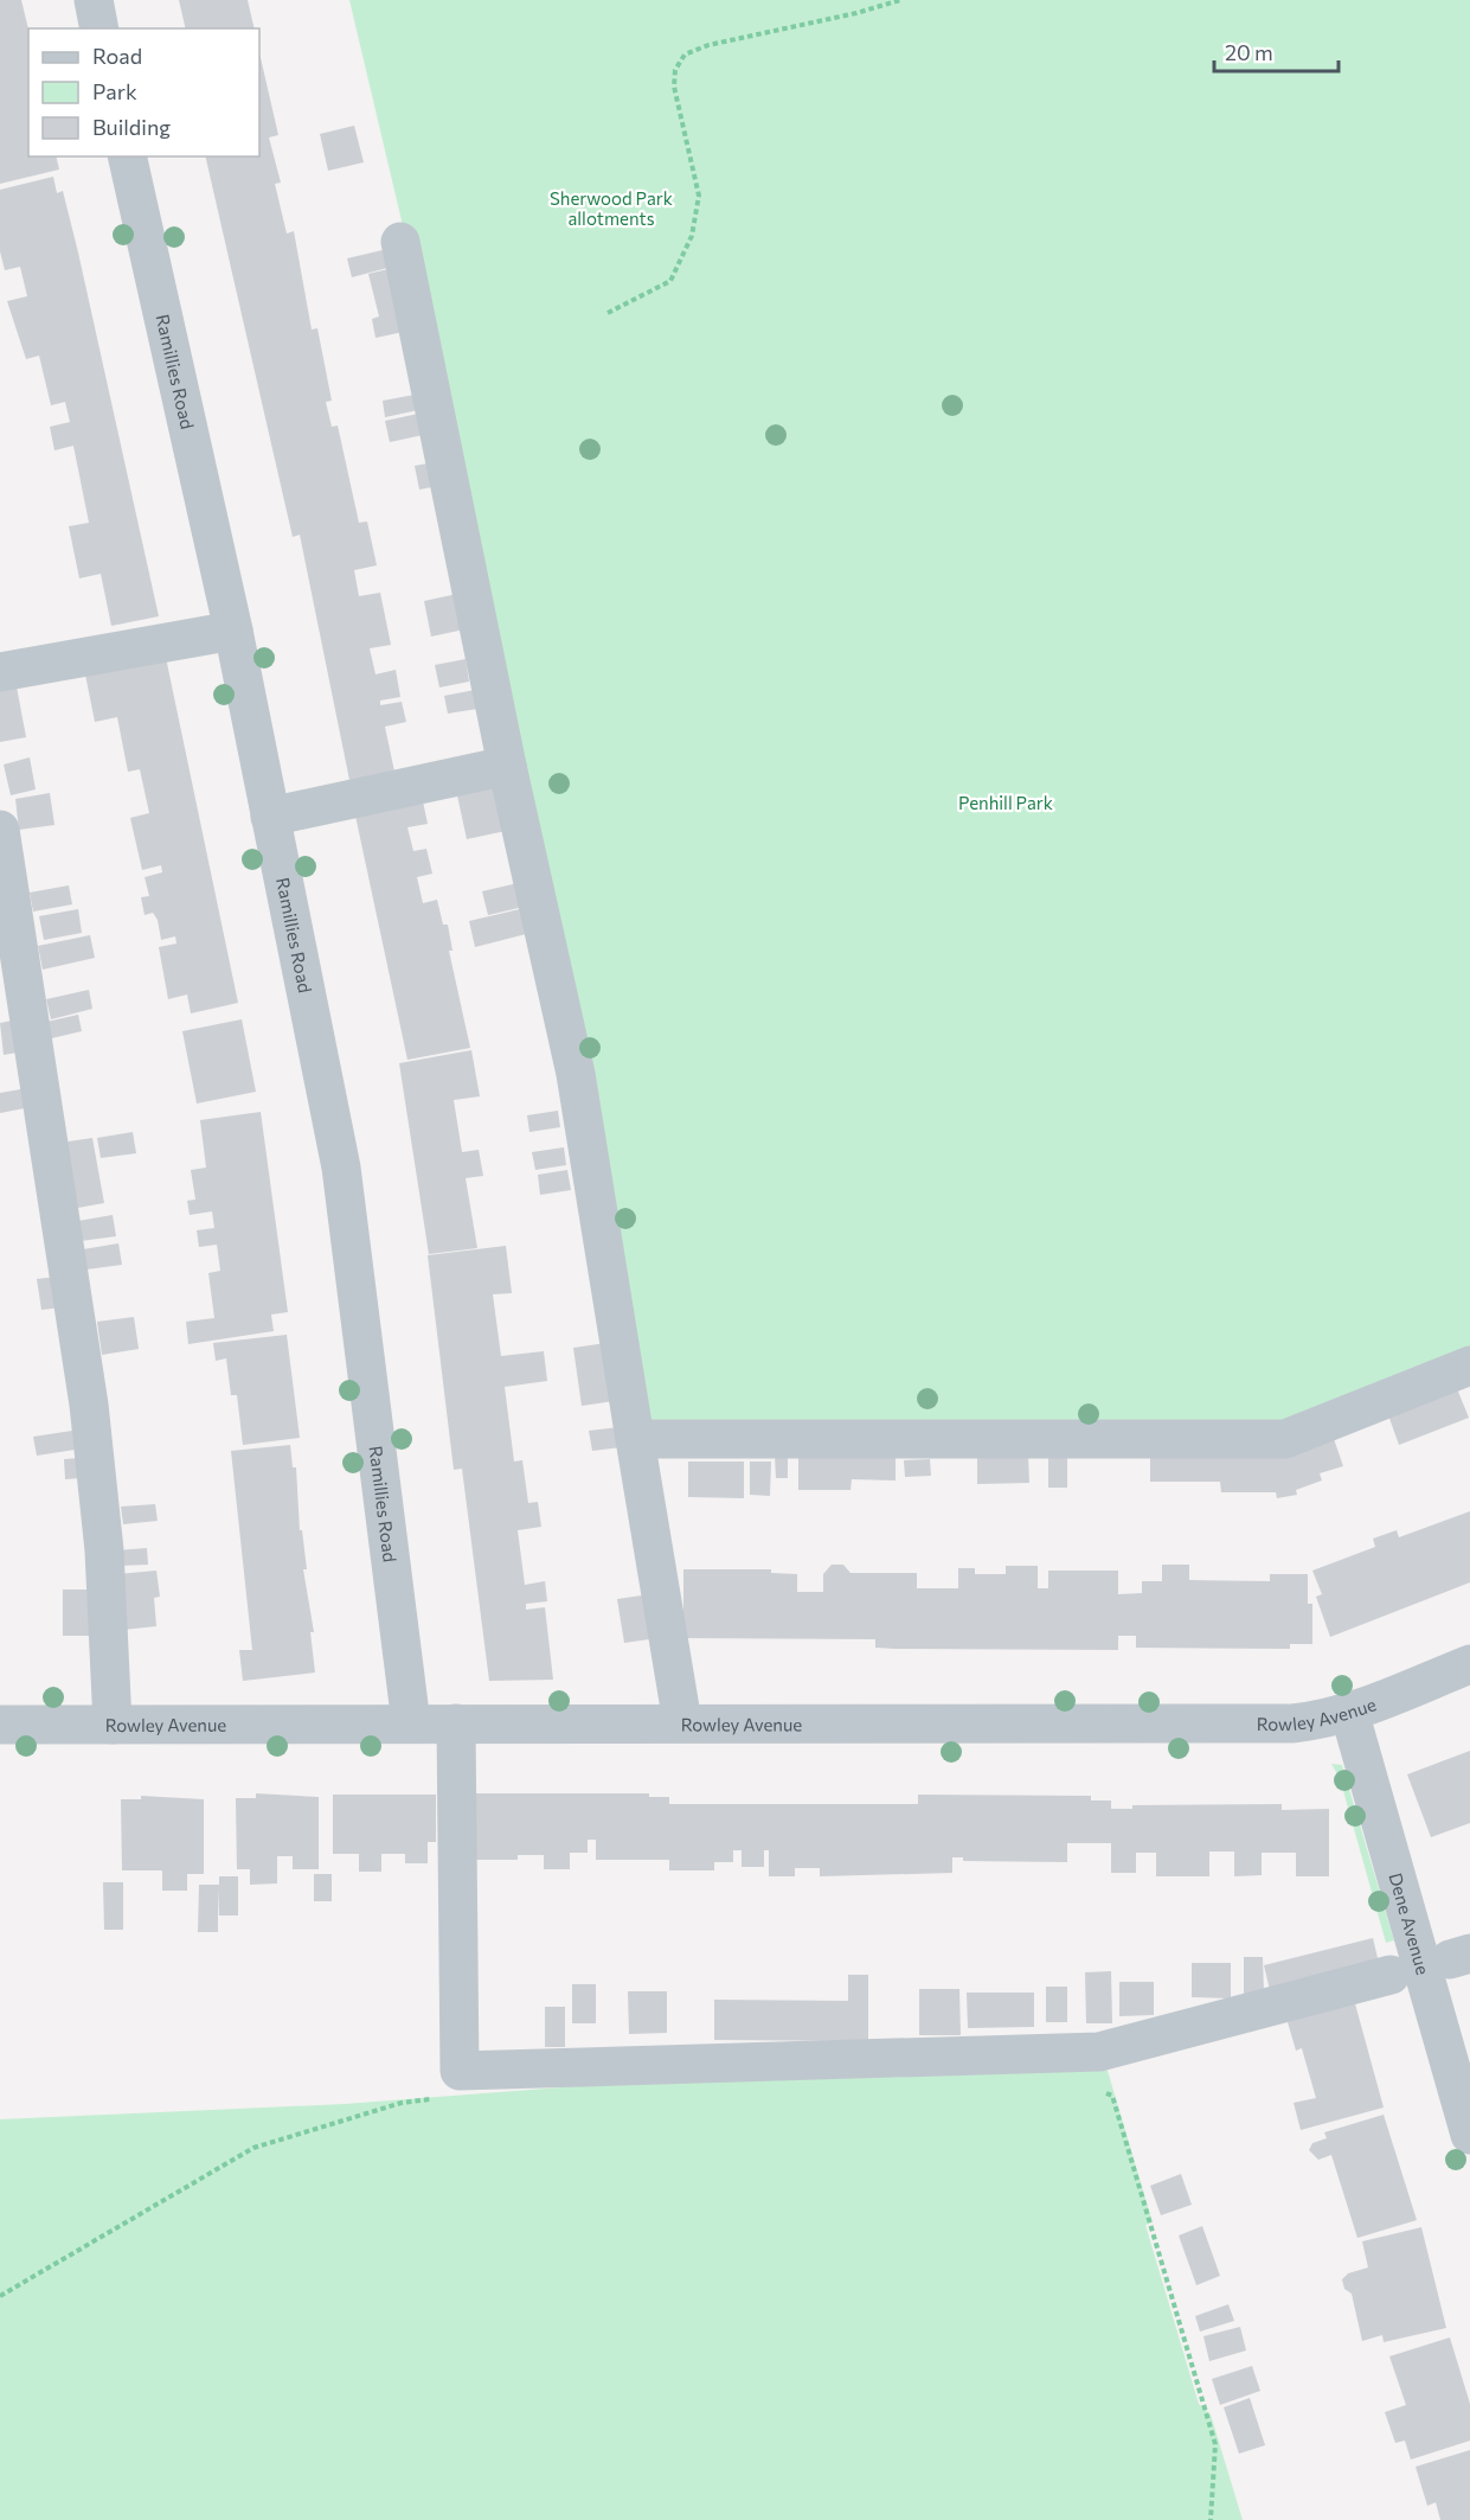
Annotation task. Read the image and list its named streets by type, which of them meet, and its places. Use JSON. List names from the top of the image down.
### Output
{
  "streets": {
    "street": ["Ramillies Road", "Rowley Avenue", "Dene Avenue"]
  },
  "crossings": [
    ["Ramillies Road", "Rowley Avenue"],
    ["Rowley Avenue", "Dene Avenue"]
  ],
  "parks": ["Sherwood Park allotments", "Penhill Park"],
  "legend": ["Road", "Park", "Building"],
  "scale_bar": "20 m"
}
